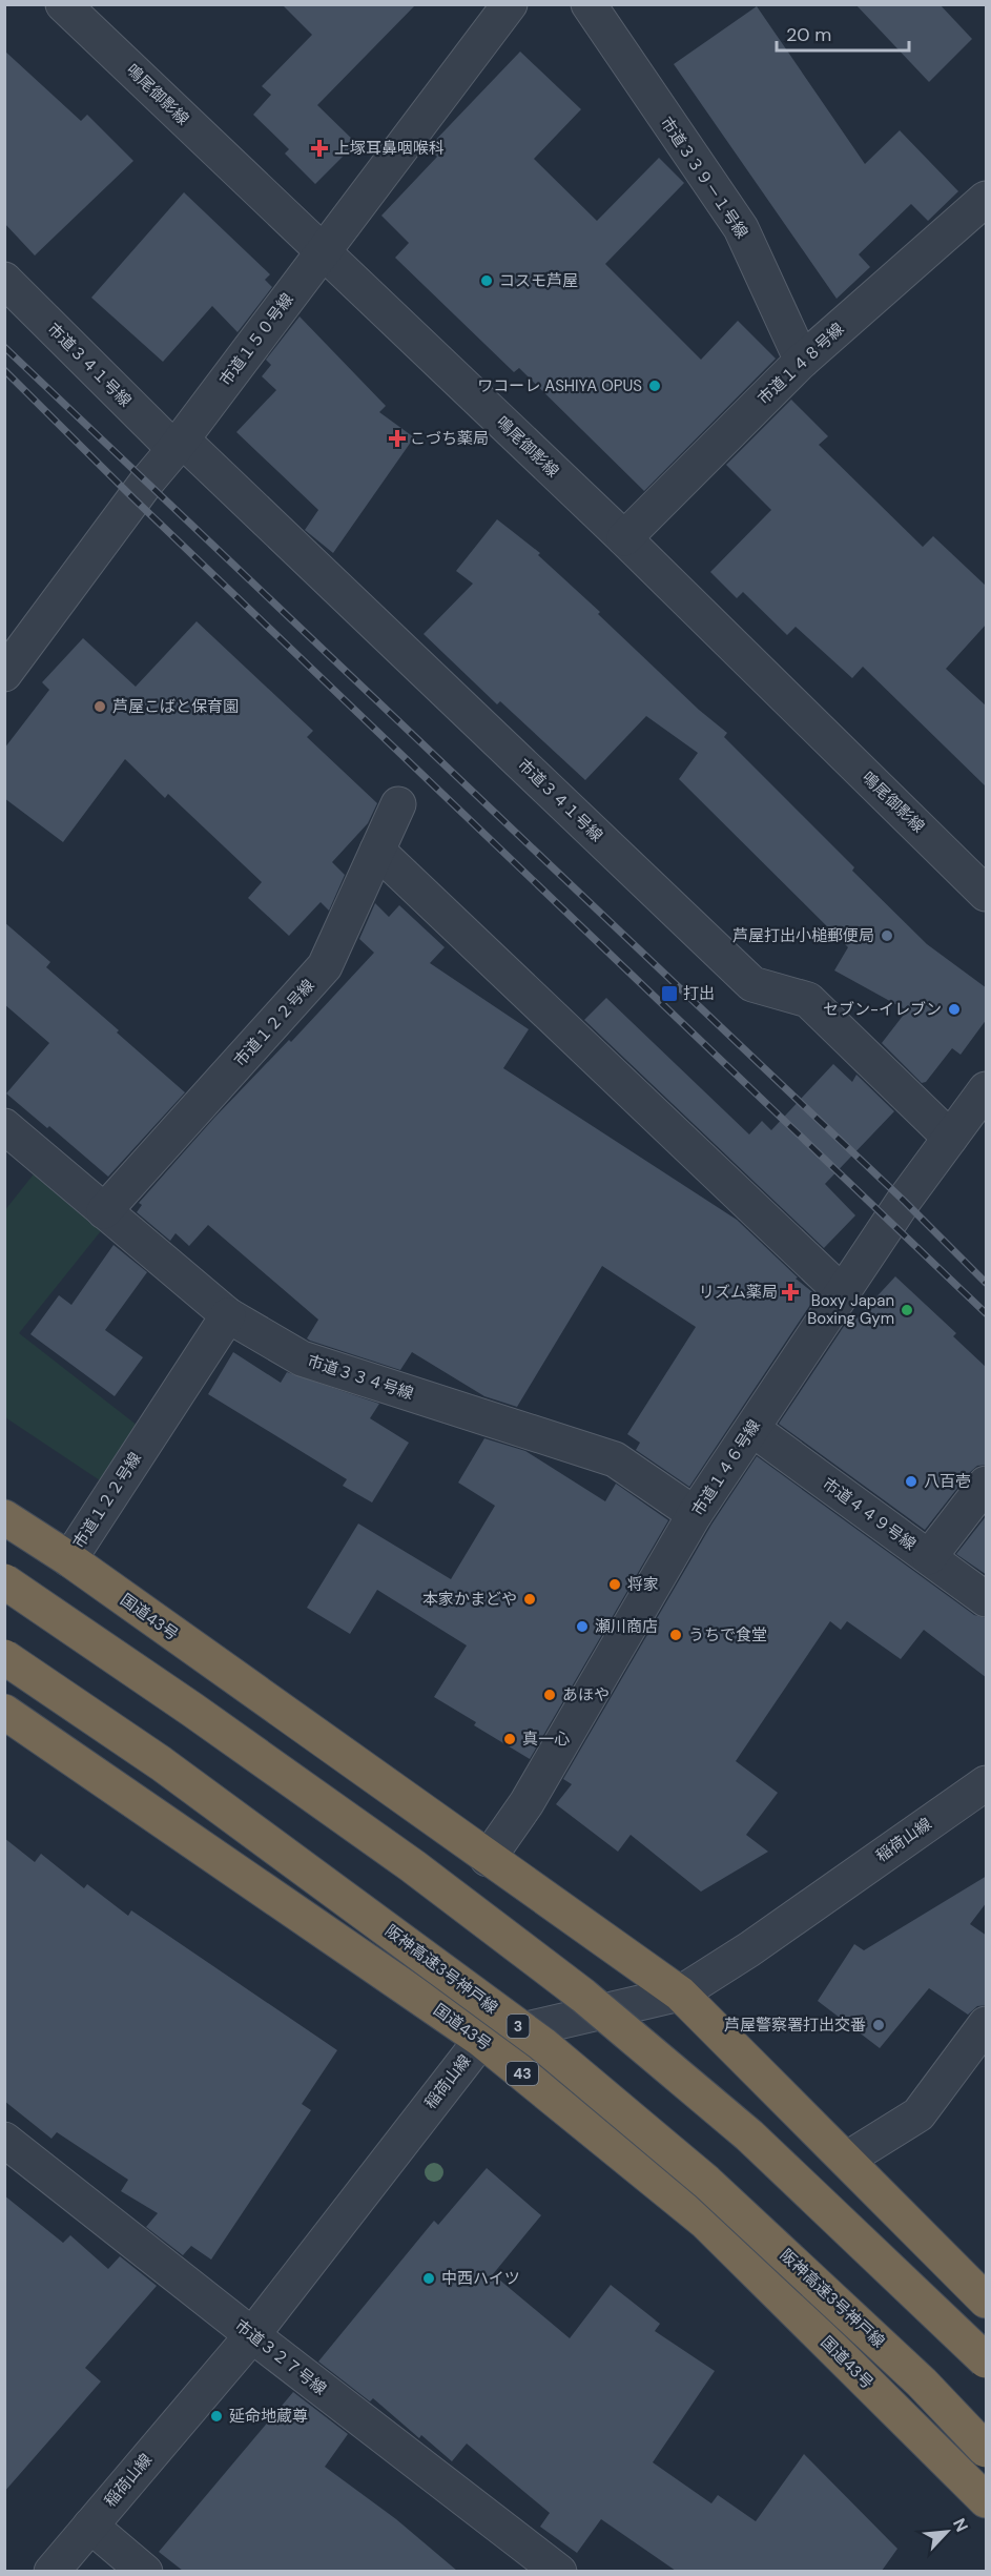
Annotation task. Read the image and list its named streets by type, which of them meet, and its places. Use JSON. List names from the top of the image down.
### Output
{
  "streets": {
    "highway": [
      "国道43号",
      "阪神高速3号神戸線",
      "3",
      "43"
    ],
    "street": [
      "鳴尾御影線",
      "市道３３９－１号線",
      "市道１５０号線",
      "市道１４８号線",
      "市道３４１号線",
      "市道１２２号線",
      "市道３３４号線",
      "市道１４６号線",
      "市道４４９号線",
      "稲荷山線",
      "市道３２７号線"
    ]
  },
  "crossings": [
    ["鳴尾御影線", "市道１５０号線"],
    ["鳴尾御影線", "市道１４８号線"],
    ["市道３３９－１号線", "市道１４８号線"],
    ["市道１５０号線", "市道３４１号線"],
    ["市道３４１号線", "市道１４６号線"],
    ["市道１２２号線", "市道３３４号線"],
    ["市道１２２号線", "国道43号"],
    ["市道３３４号線", "市道１４６号線"],
    ["市道１４６号線", "市道４４９号線"],
    ["市道１４６号線", "国道43号"],
    ["国道43号", "稲荷山線"],
    ["稲荷山線", "市道３２７号線"]
  ],
  "places": {
    "health": ["上塚耳鼻咽喉科", "こづち薬局", "リズム薬局"],
    "other": [
      "コスモ芦屋",
      "ワコーレ ASHIYA OPUS",
      "芦屋こばと保育園",
      "芦屋打出小槌郵便局",
      "セブン-イレブン",
      "Boxy Japan Boxing Gym",
      "八百壱",
      "将家",
      "本家かまどや",
      "瀬川商店",
      "うちで食堂",
      "あほや",
      "真一心",
      "芦屋警察署打出交番",
      "中西ハイツ",
      "延命地蔵尊"
    ],
    "transit": ["打出"]
  },
  "scale_bar": "20 m",
  "north": "top right"
}
